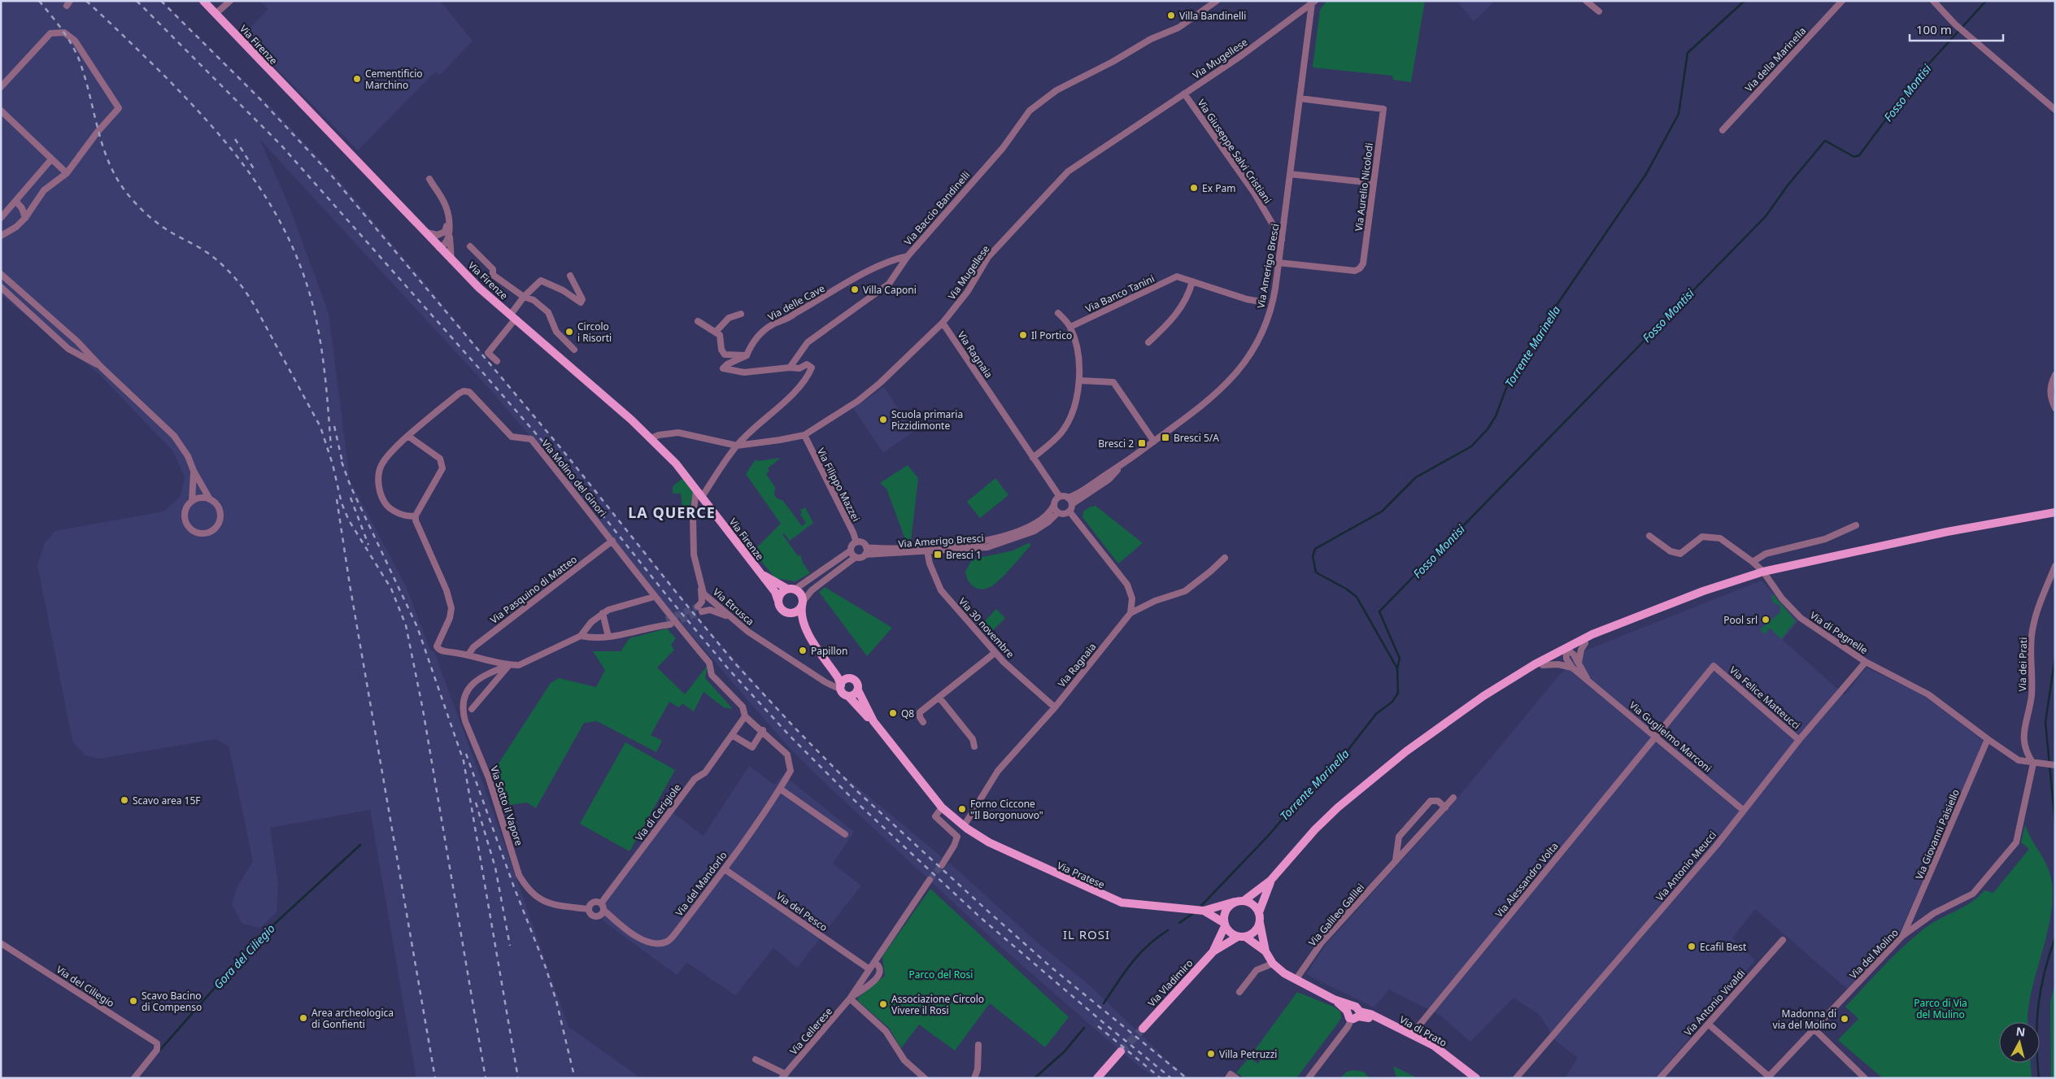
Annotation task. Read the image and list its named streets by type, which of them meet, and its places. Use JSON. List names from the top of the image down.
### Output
{
  "streets": {
    "main road": [
      "Via Firenze",
      "Via Pratese",
      "Via Vladimiro",
      "Via di Prato"
    ],
    "street": [
      "Via Mugellese",
      "Via della Marinella",
      "Via Giuseppe Salvi Cristiani",
      "Via Aurelio Nicolodi",
      "Via Baccio Bandinelli",
      "Via Amerigo Bresci",
      "Via Banco Tanini",
      "Via delle Cave",
      "Via Ragnaia",
      "Via Molino del Ginori",
      "Via Filippo Mazzei",
      "Via Pasquino di Matteo",
      "Via Etrusca",
      "Via 30 novembre",
      "Via di Pagnelle",
      "Via dei Prati",
      "Via Felice Matteucci",
      "Via Guglielmo Marconi",
      "Via Sotto il Vapore",
      "Via di Cerigiole",
      "Via Giovanni Paisiello",
      "Via Antonio Meucci",
      "Via Alessandro Volta",
      "Via del Mandorlo",
      "Via del Pesco",
      "Via Galileo Galilei",
      "Via del Molino",
      "Via del Ciliegio",
      "Via Antonio Vivaldi",
      "Via Cellerese"
    ]
  },
  "crossings": [
    ["Via Firenze", "Via Mugellese"],
    ["Via Firenze", "Via Ragnaia"],
    ["Via Firenze", "Via Etrusca"],
    ["Via Firenze", "Via Pratese"],
    ["Via Mugellese", "Via Giuseppe Salvi Cristiani"],
    ["Via Mugellese", "Via Amerigo Bresci"],
    ["Via Mugellese", "Via Ragnaia"],
    ["Via Mugellese", "Via Filippo Mazzei"],
    ["Via Giuseppe Salvi Cristiani", "Via Amerigo Bresci"],
    ["Via Aurelio Nicolodi", "Via Amerigo Bresci"],
    ["Via Baccio Bandinelli", "Via delle Cave"],
    ["Via Amerigo Bresci", "Via Ragnaia"],
    ["Via Amerigo Bresci", "Via Filippo Mazzei"],
    ["Via Amerigo Bresci", "Via 30 novembre"],
    ["Via Ragnaia", "Via 30 novembre"],
    ["Via Ragnaia", "Via Pratese"],
    ["Via Molino del Ginori", "Via Pasquino di Matteo"],
    ["Via di Pagnelle", "Via dei Prati"],
    ["Via di Pagnelle", "Via Giovanni Paisiello"],
    ["Via di Pagnelle", "Via Antonio Meucci"],
    ["Via di Pagnelle", "Via del Molino"],
    ["Via dei Prati", "Via del Molino"],
    ["Via Felice Matteucci", "Via Guglielmo Marconi"],
    ["Via Felice Matteucci", "Via Antonio Meucci"],
    ["Via Felice Matteucci", "Via Alessandro Volta"],
    ["Via Guglielmo Marconi", "Via Antonio Meucci"],
    ["Via Guglielmo Marconi", "Via Alessandro Volta"],
    ["Via Sotto il Vapore", "Via di Cerigiole"],
    ["Via Sotto il Vapore", "Via del Mandorlo"],
    ["Via di Cerigiole", "Via del Mandorlo"],
    ["Via Giovanni Paisiello", "Via del Molino"],
    ["Via Pratese", "Via di Prato"],
    ["Via Alessandro Volta", "Via di Prato"],
    ["Via del Mandorlo", "Via del Pesco"],
    ["Via del Pesco", "Via Cellerese"],
    ["Via Galileo Galilei", "Via di Prato"],
    ["Via Vladimiro", "Via di Prato"]
  ],
  "districts": ["LA QUERCE", "IL ROSI"],
  "water": ["Fosso Montisi", "Torrente Marinella", "Gora del Ciliegio"],
  "parks": ["Parco del Rosi", "Parco di Via del Mulino"],
  "places": {
    "other": [
      "Villa Bandinelli",
      "Cementificio Marchino",
      "Ex Pam",
      "Villa Caponi",
      "Circolo i Risorti",
      "Il Portico",
      "Scuola primaria Pizzidimonte",
      "Pool srl",
      "Papillon",
      "Q8",
      "Scavo area 15F",
      "Forno Ciccone \"Il Borgonuovo\"",
      "Ecafil Best",
      "Scavo Bacino di Compenso",
      "Associazione Circolo Vivere il Rosi",
      "Area archeologica di Gonfienti",
      "Madonna di via del Molino",
      "Villa Petruzzi"
    ],
    "transit": ["Bresci 5/A", "Bresci 2", "Bresci 1"]
  },
  "scale_bar": "100 m",
  "north": "top"
}
